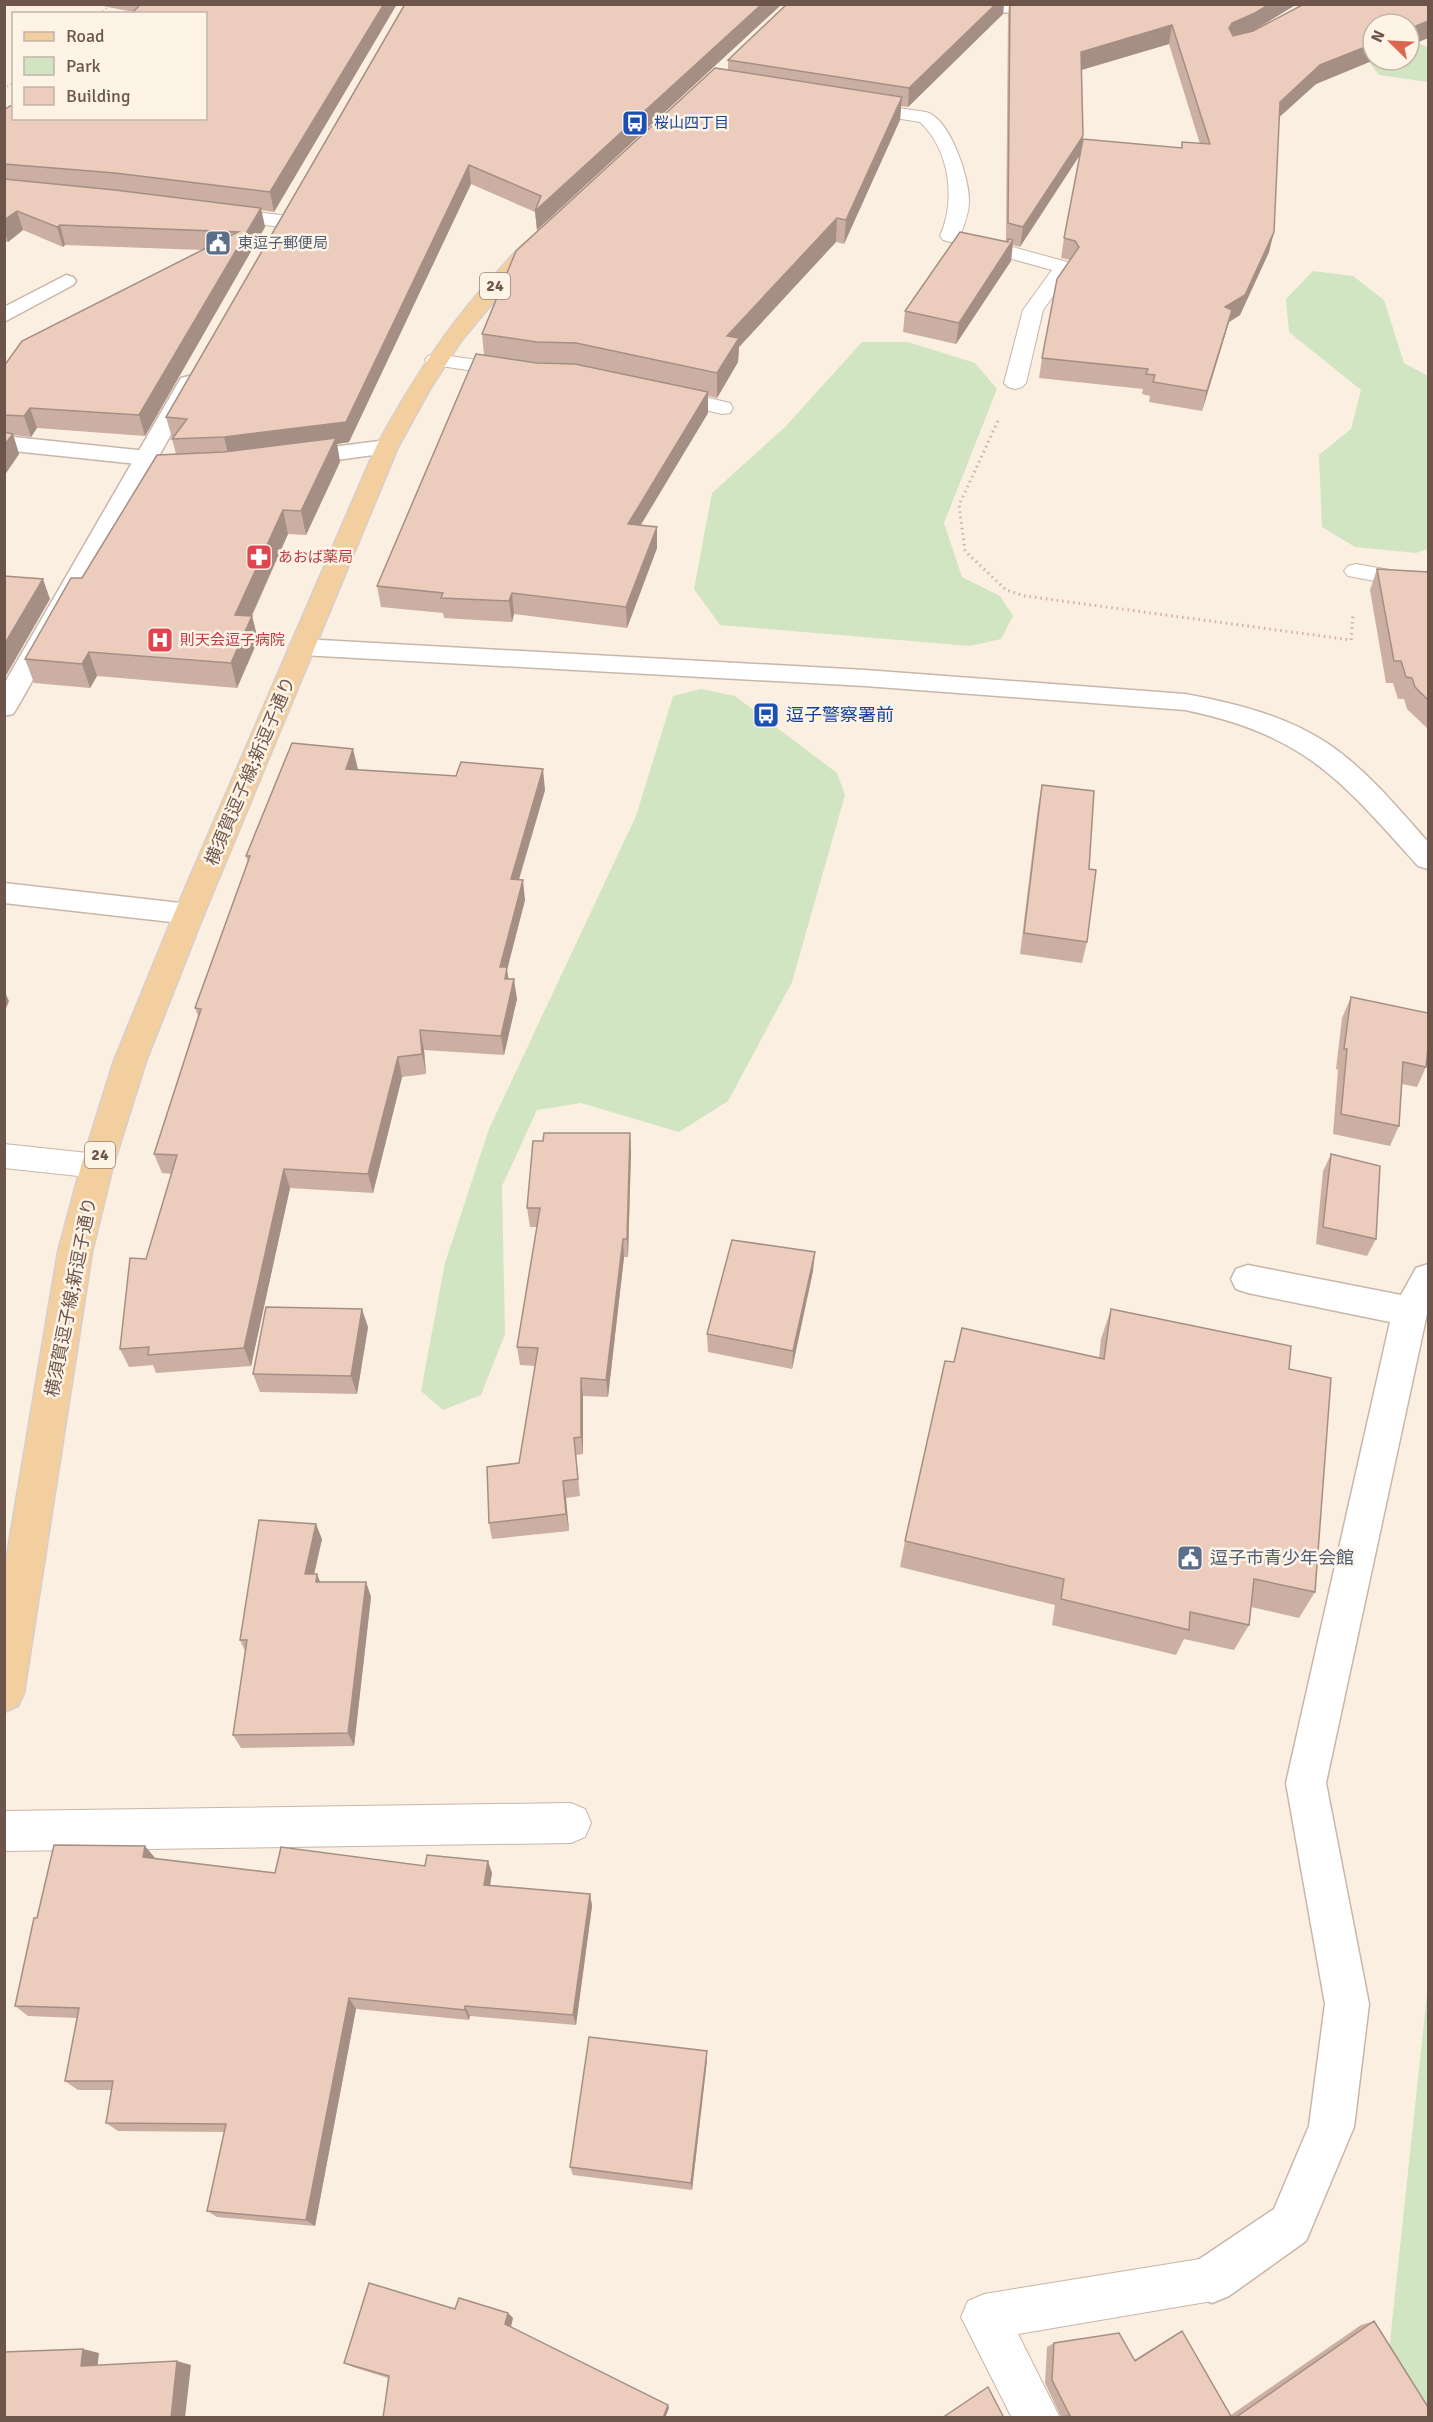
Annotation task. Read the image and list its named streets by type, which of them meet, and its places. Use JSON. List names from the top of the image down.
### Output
{
  "streets": {
    "main road": ["24", "横須賀逗子線;新逗子通り"]
  },
  "places": {
    "bus stop": ["桜山四丁目", "逗子警察署前"],
    "public building": ["東逗子郵便局", "逗子市青少年会館"],
    "pharmacy": ["あおば薬局"],
    "hospital": ["則天会逗子病院"]
  },
  "legend": ["Road", "Park", "Building"],
  "north": "top left"
}
